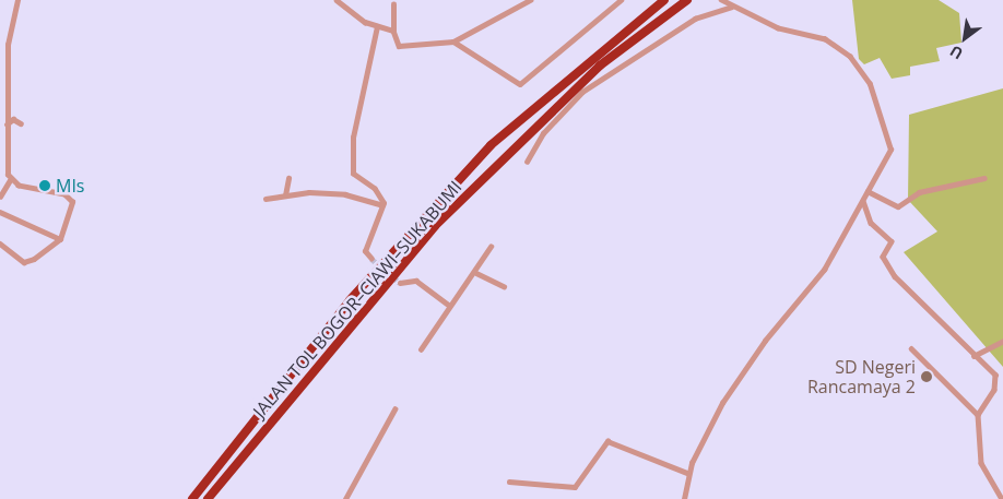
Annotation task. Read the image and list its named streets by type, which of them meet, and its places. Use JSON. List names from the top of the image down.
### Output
{
  "streets": {
    "highway": ["JALAN TOL BOGOR–CIAWI–SUKABUMI"]
  },
  "places": ["MIs", "SD Negeri Rancamaya 2"],
  "north": "bottom left"
}
